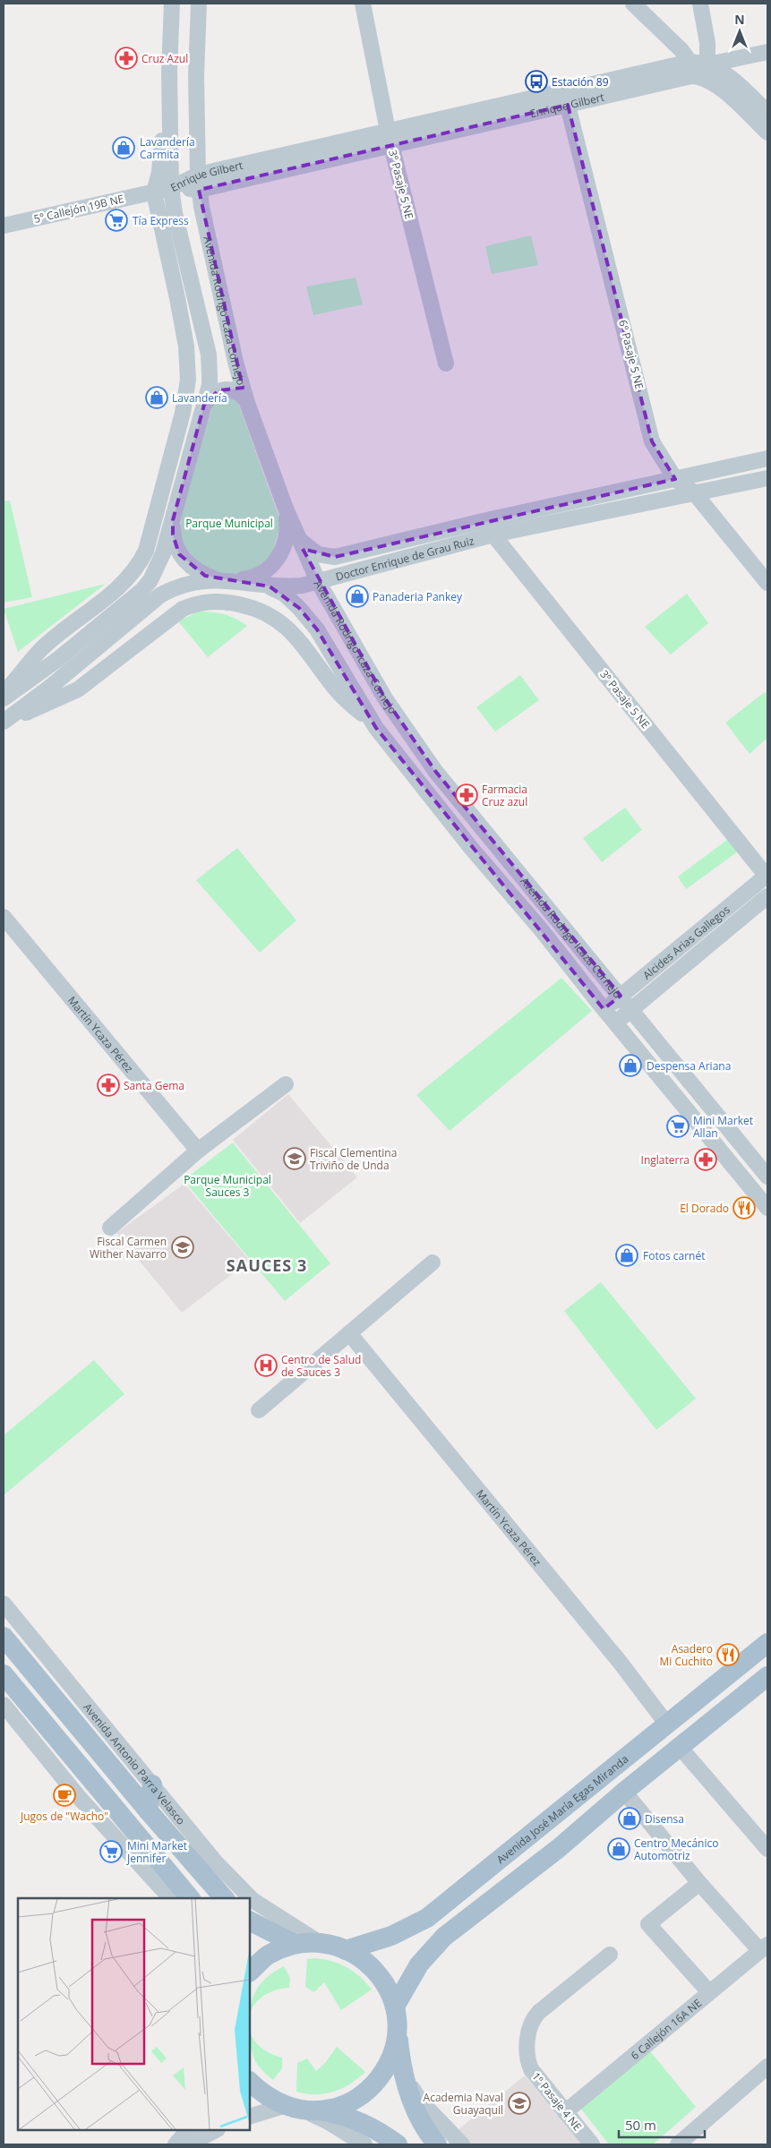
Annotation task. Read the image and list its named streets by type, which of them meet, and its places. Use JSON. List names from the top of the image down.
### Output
{
  "streets": {
    "main road": ["Avenida Antonio Parra Velasco", "Avenida José María Egas Miranda"],
    "street": [
      "Enrique Gilbert",
      "3º Pasaje 5 NE",
      "5º Callejón 19B NE",
      "Avenida Rodrigo Icaza Cornejo",
      "6º Pasaje 5 NE",
      "Doctor Enrique de Grau Ruiz",
      "Alcides Arias Gallegos",
      "Martín Ycaza Pérez",
      "6 Callejón 16A NE",
      "1º Pasaje 4 NE"
    ]
  },
  "crossings": [
    ["Enrique Gilbert", "3º Pasaje 5 NE"],
    ["Enrique Gilbert", "5º Callejón 19B NE"],
    ["Enrique Gilbert", "Avenida Rodrigo Icaza Cornejo"],
    ["Enrique Gilbert", "6º Pasaje 5 NE"],
    ["3º Pasaje 5 NE", "Doctor Enrique de Grau Ruiz"],
    ["3º Pasaje 5 NE", "Alcides Arias Gallegos"],
    ["Avenida Rodrigo Icaza Cornejo", "Doctor Enrique de Grau Ruiz"],
    ["Avenida Rodrigo Icaza Cornejo", "Alcides Arias Gallegos"],
    ["6º Pasaje 5 NE", "Doctor Enrique de Grau Ruiz"],
    ["Martín Ycaza Pérez", "Avenida José María Egas Miranda"],
    ["6 Callejón 16A NE", "1º Pasaje 4 NE"]
  ],
  "districts": ["SAUCES 3"],
  "parks": ["Parque Municipal", "Parque Municipal Sauces 3"],
  "places": {
    "pharmacy": [
      "Cruz Azul",
      "Farmacia Cruz azul",
      "Santa Gema",
      "Inglaterra"
    ],
    "bus stop": ["Estación 89"],
    "shop": [
      "Lavandería Carmita",
      "Lavandería",
      "Panaderia Pankey",
      "Despensa Ariana",
      "Fotos carnét",
      "Disensa",
      "Centro Mecánico Automotriz"
    ],
    "supermarket": ["Tía Express", "Mini Market Allan", "Mini Market Jennifer"],
    "school or university": ["Fiscal Clementina Triviño de Unda", "Fiscal Carmen Wither Navarro", "Academia Naval Guayaquil"],
    "restaurant": ["El Dorado", "Asadero Mi Cuchito"],
    "hospital": ["Centro de Salud de Sauces 3"],
    "cafe": ["Jugos de \"Wacho\""]
  },
  "scale_bar": "50 m",
  "north": "top"
}
